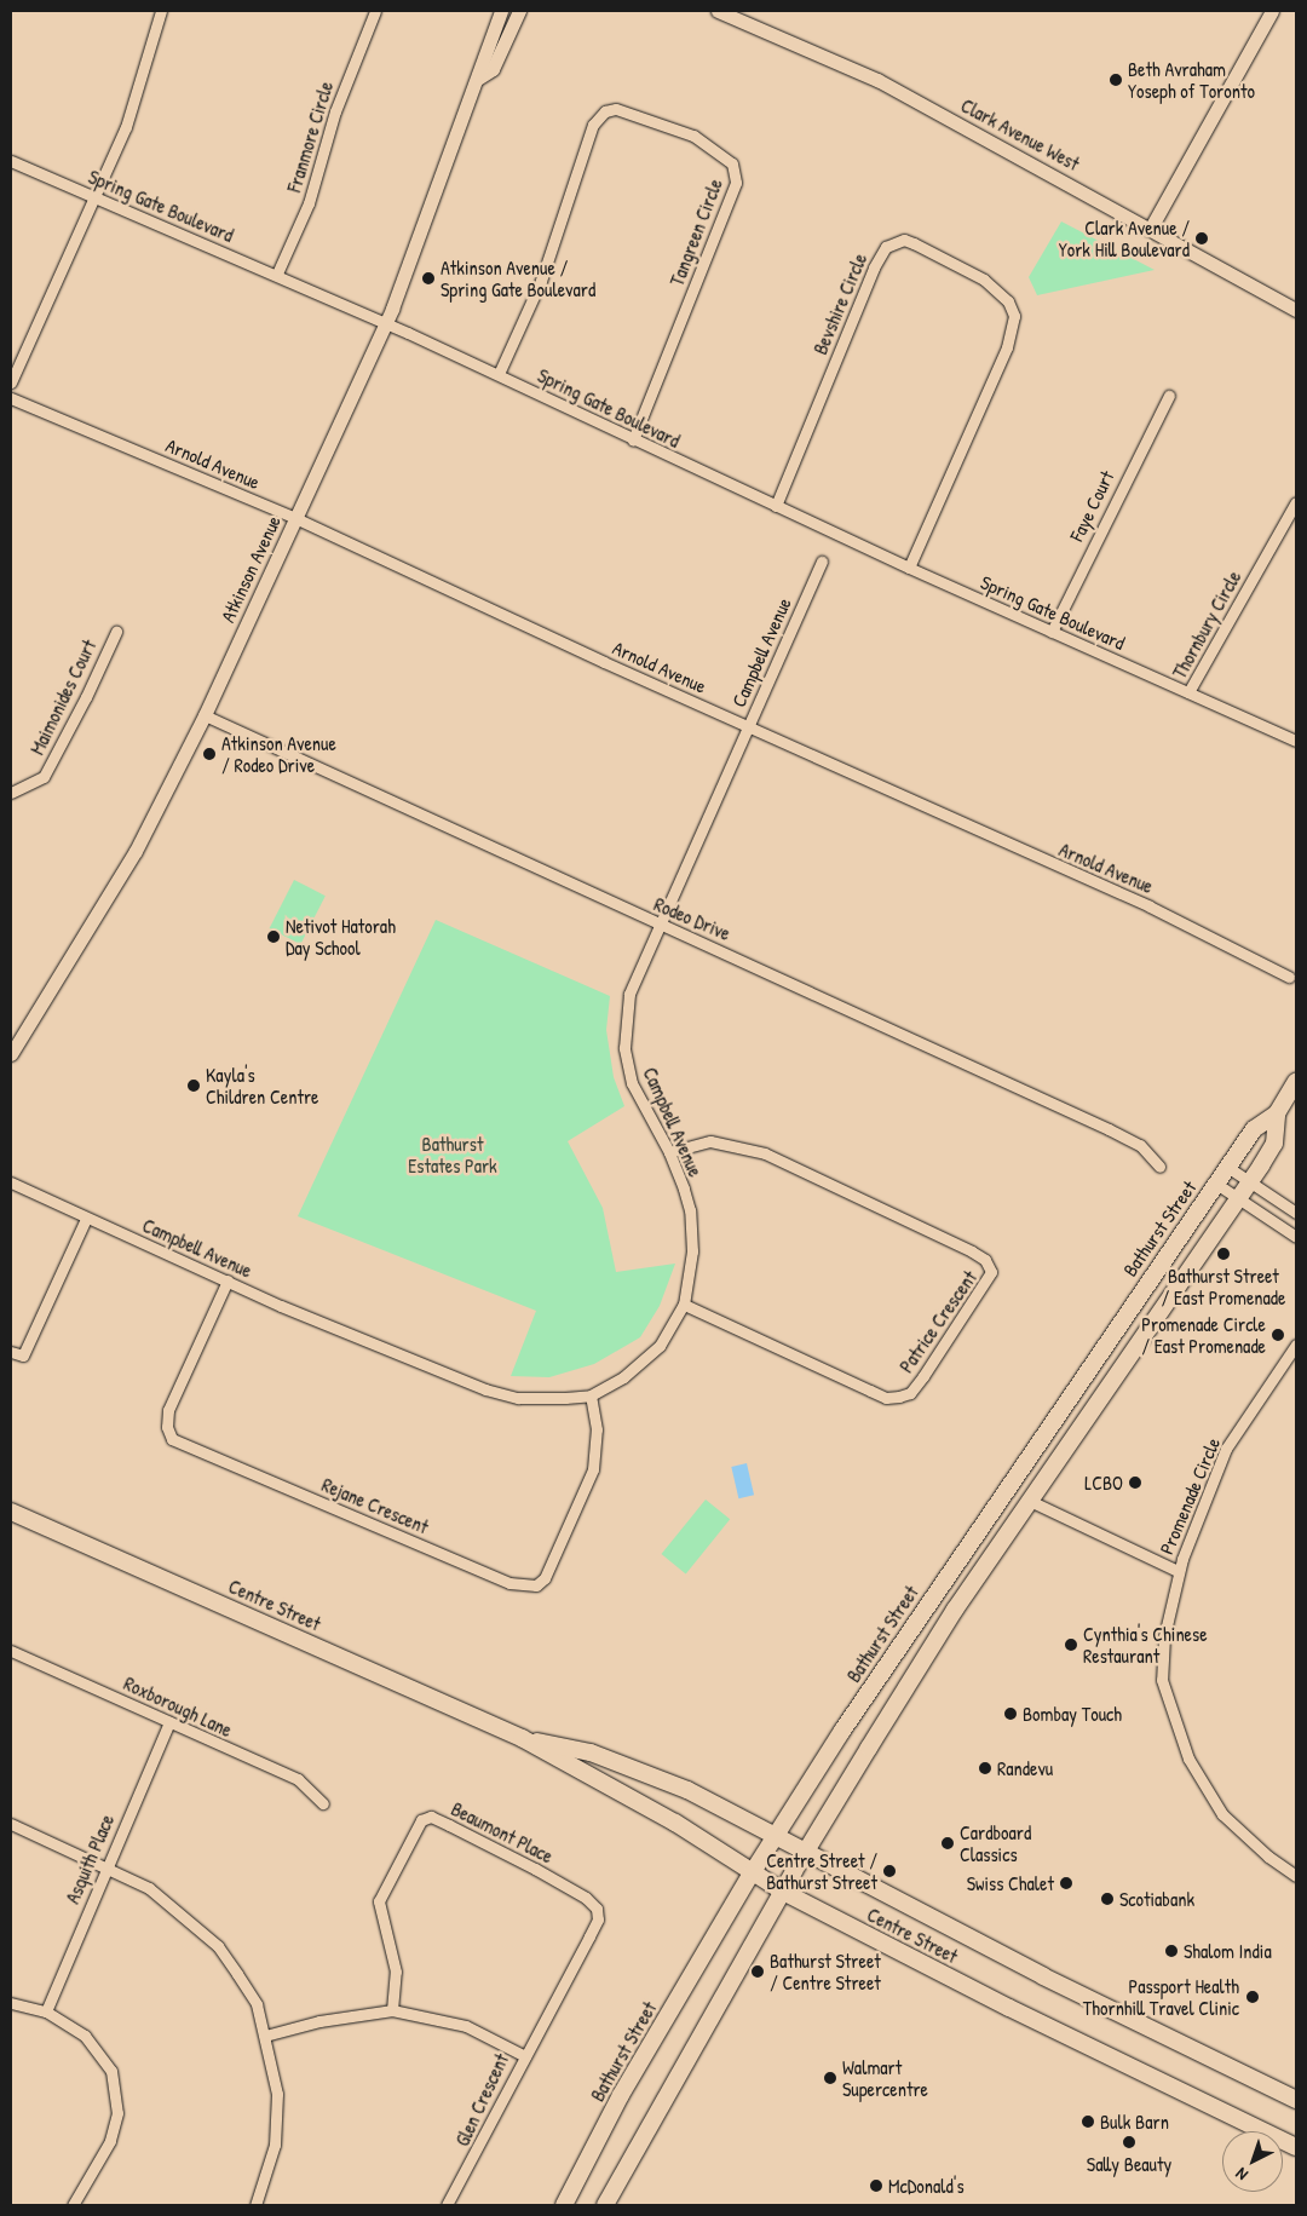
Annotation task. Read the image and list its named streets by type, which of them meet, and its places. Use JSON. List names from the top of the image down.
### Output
{
  "streets": {
    "main road": ["Bathurst Street", "Centre Street"],
    "street": [
      "Clark Avenue West",
      "Franmore Circle",
      "Spring Gate Boulevard",
      "Tangreen Circle",
      "Bevshire Circle",
      "Arnold Avenue",
      "Faye Court",
      "Atkinson Avenue",
      "Thornbury Circle",
      "Campbell Avenue",
      "Maimonides Court",
      "Rodeo Drive",
      "Patrice Crescent",
      "Promenade Circle",
      "Rejane Crescent",
      "Roxborough Lane",
      "Beaumont Place",
      "Asquith Place",
      "Glen Crescent"
    ]
  },
  "crossings": [
    ["Franmore Circle", "Spring Gate Boulevard"],
    ["Spring Gate Boulevard", "Tangreen Circle"],
    ["Spring Gate Boulevard", "Bevshire Circle"],
    ["Spring Gate Boulevard", "Faye Court"],
    ["Spring Gate Boulevard", "Atkinson Avenue"],
    ["Spring Gate Boulevard", "Thornbury Circle"],
    ["Arnold Avenue", "Atkinson Avenue"],
    ["Arnold Avenue", "Campbell Avenue"],
    ["Atkinson Avenue", "Rodeo Drive"],
    ["Campbell Avenue", "Rodeo Drive"],
    ["Campbell Avenue", "Patrice Crescent"],
    ["Campbell Avenue", "Rejane Crescent"],
    ["Bathurst Street", "Promenade Circle"],
    ["Bathurst Street", "Centre Street"],
    ["Roxborough Lane", "Asquith Place"],
    ["Beaumont Place", "Glen Crescent"]
  ],
  "parks": ["Bathurst Estates Park"],
  "places": [
    "Beth Avraham Yoseph of Toronto",
    "Clark Avenue / York Hill Boulevard",
    "Atkinson Avenue / Spring Gate Boulevard",
    "Atkinson Avenue / Rodeo Drive",
    "Netivot Hatorah Day School",
    "Kayla's Children Centre",
    "Bathurst Street / East Promenade",
    "Promenade Circle / East Promenade",
    "LCBO",
    "Cynthia's Chinese Restaurant",
    "Bombay Touch",
    "Randevu",
    "Cardboard Classics",
    "Centre Street / Bathurst Street",
    "Swiss Chalet",
    "Scotiabank",
    "Shalom India",
    "Bathurst Street / Centre Street",
    "Passport Health Thornhill Travel Clinic",
    "Walmart Supercentre",
    "Bulk Barn",
    "Sally Beauty",
    "McDonald's"
  ],
  "north": "bottom left"
}
